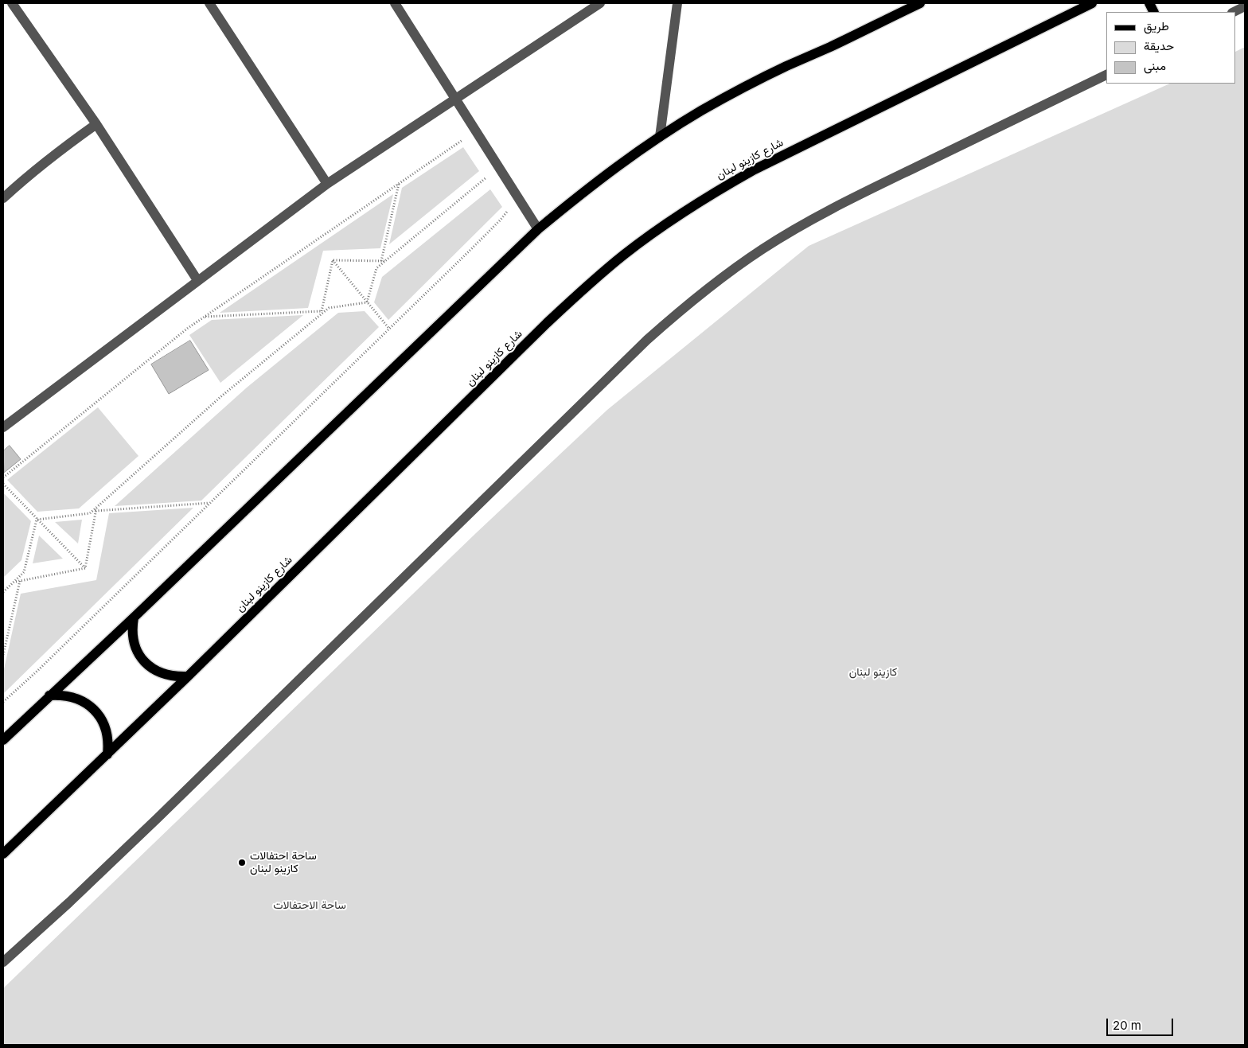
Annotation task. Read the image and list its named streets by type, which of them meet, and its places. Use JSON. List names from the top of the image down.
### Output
{
  "streets": {
    "main road": ["شارع كازينو لبنان"]
  },
  "parks": ["كازينو لبنان", "ساحة الاحتفالات"],
  "places": ["ساحة احتفالات كازينو لبنان"],
  "legend": ["طريق", "حديقة", "مبنى"],
  "scale_bar": "20 m"
}
